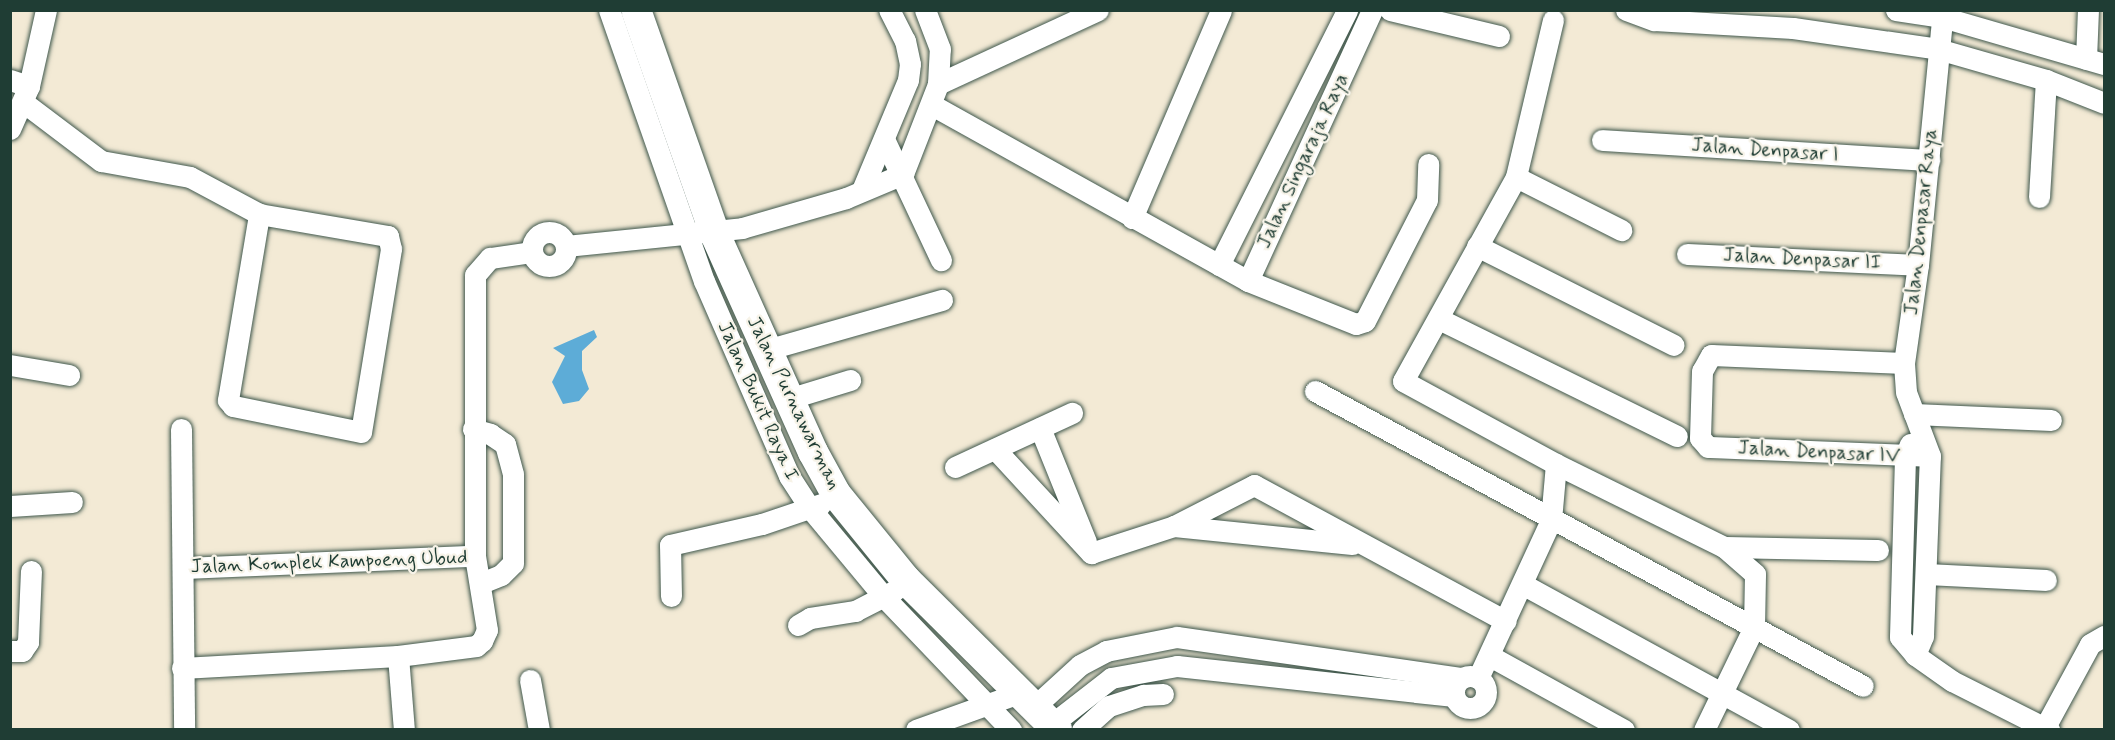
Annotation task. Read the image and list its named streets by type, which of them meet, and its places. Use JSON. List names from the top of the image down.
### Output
{
  "streets": {
    "street": [
      "Jalan Denpasar I",
      "Jalan Singaraja Raya",
      "Jalan Denpasar Raya",
      "Jalan Denpasar II",
      "Jalan Bukit Raya I",
      "Jalan Purnawarman",
      "Jalan Denpasar IV",
      "Jalan Komplek Kampoeng Ubud"
    ]
  },
  "crossings": [
    ["Jalan Denpasar I", "Jalan Denpasar Raya"],
    ["Jalan Denpasar Raya", "Jalan Denpasar II"],
    ["Jalan Denpasar Raya", "Jalan Denpasar IV"],
    ["Jalan Bukit Raya I", "Jalan Purnawarman"],
    ["Jalan Bukit Raya I", "Jalan Komplek Kampoeng Ubud"],
    ["Jalan Purnawarman", "Jalan Komplek Kampoeng Ubud"]
  ]
}
